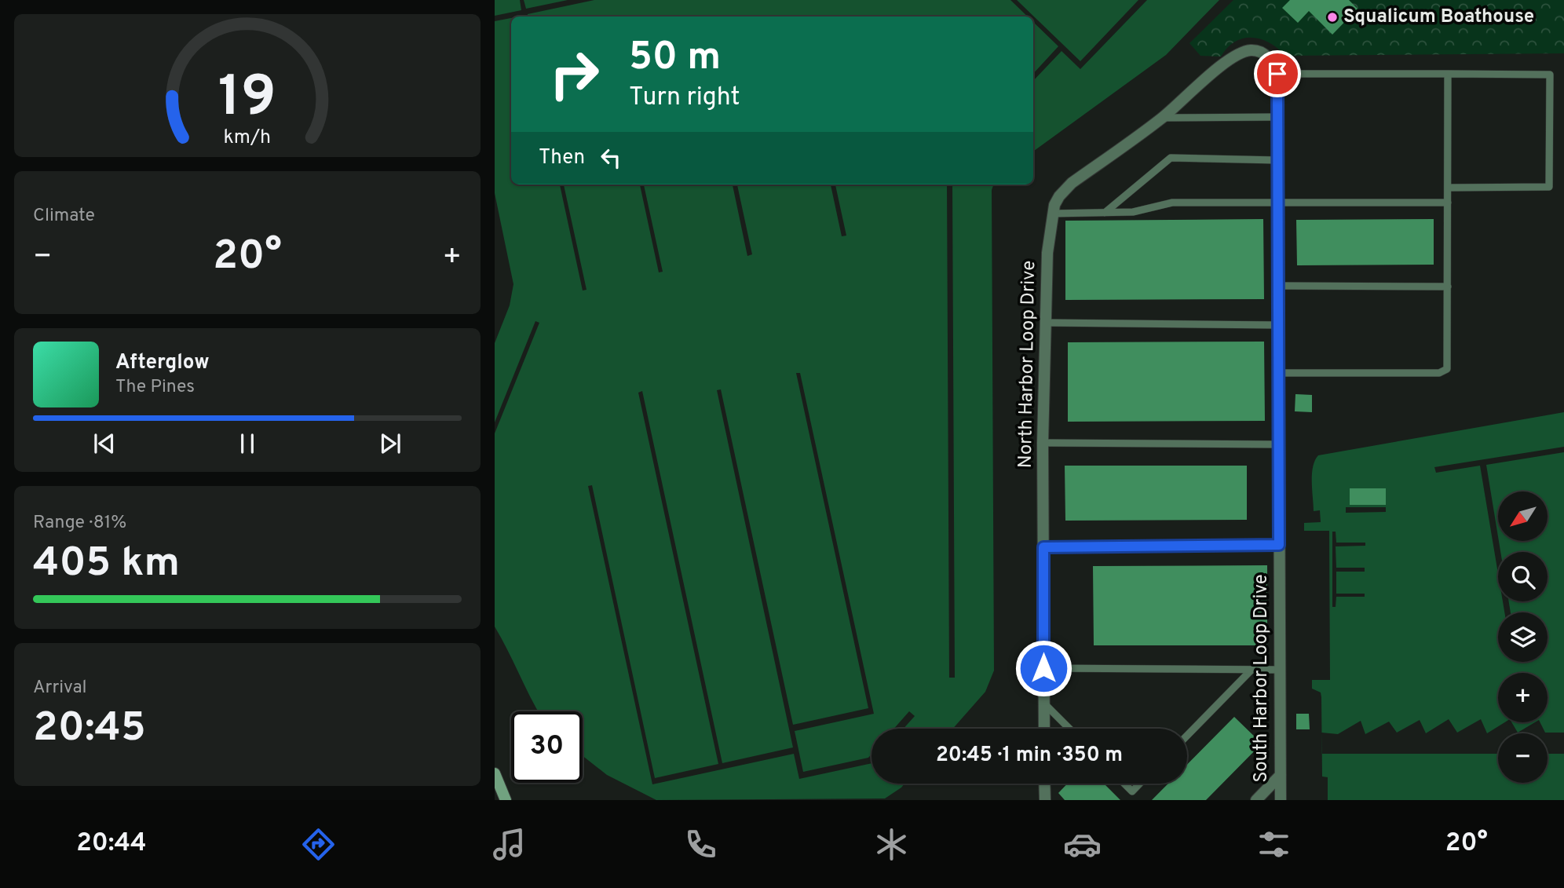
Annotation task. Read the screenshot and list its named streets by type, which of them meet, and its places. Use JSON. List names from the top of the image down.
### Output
{
  "streets": {
    "street": ["North Harbor Loop Drive", "South Harbor Loop Drive"]
  },
  "crossings": [
    ["North Harbor Loop Drive", "South Harbor Loop Drive"]
  ],
  "places": ["Squalicum Boathouse"],
  "north": "bottom left",
  "page": {
    "turn": ["50 m", "Turn right"],
    "then": "Then",
    "tile": [
      "Climate",
      ["Range · 81%", "405 km"],
      ["Arrival", "20:45"]
    ],
    "heat": ["−", "20°", "+"],
    "song": ["Afterglow", "The Pines"],
    "map_buttons": ["+", "−"],
    "limit": "30",
    "trip": "20:45 · 1 min · 350 m",
    "tabs": ["20:44", "20°"],
    "gauge": ["19", "km/h"]
  }
}
